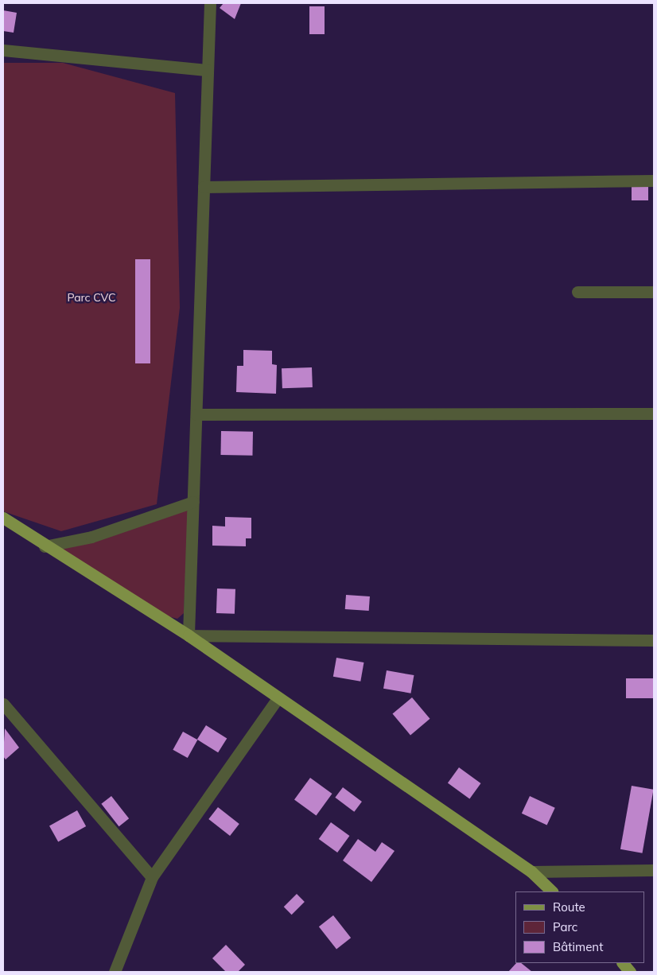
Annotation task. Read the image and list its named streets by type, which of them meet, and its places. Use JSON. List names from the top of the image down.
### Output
{
  "parks": ["Parc CVC"],
  "legend": ["Route", "Parc", "Bâtiment"]
}
